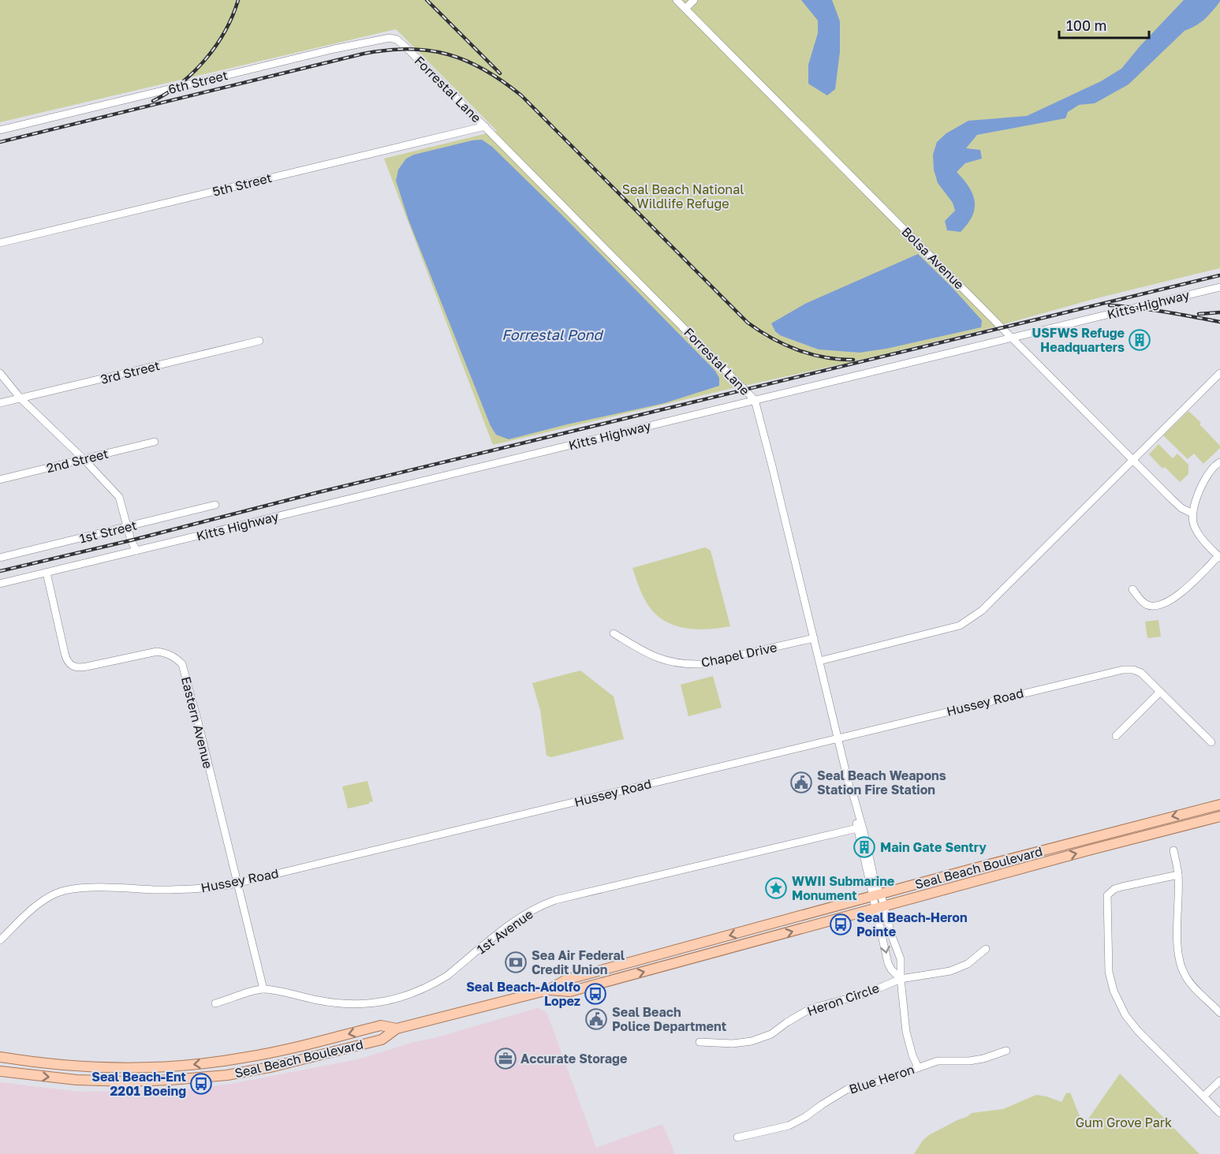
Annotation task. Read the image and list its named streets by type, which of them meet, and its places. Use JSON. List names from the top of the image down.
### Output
{
  "streets": {
    "main road": ["Seal Beach Boulevard"],
    "street": [
      "6th Street",
      "Forrestal Lane",
      "5th Street",
      "Bolsa Avenue",
      "Kitts Highway",
      "3rd Street",
      "2nd Street",
      "1st Street",
      "Chapel Drive",
      "Hussey Road",
      "Eastern Avenue",
      "1st Avenue",
      "Heron Circle",
      "Blue Heron"
    ]
  },
  "crossings": [
    ["6th Street", "Forrestal Lane"],
    ["Forrestal Lane", "5th Street"],
    ["Forrestal Lane", "Kitts Highway"],
    ["Forrestal Lane", "Chapel Drive"],
    ["Forrestal Lane", "Hussey Road"],
    ["Forrestal Lane", "Seal Beach Boulevard"],
    ["Forrestal Lane", "1st Avenue"],
    ["Bolsa Avenue", "Kitts Highway"],
    ["Kitts Highway", "Eastern Avenue"],
    ["Hussey Road", "Eastern Avenue"],
    ["Eastern Avenue", "1st Avenue"]
  ],
  "water": ["Forrestal Pond"],
  "parks": ["Seal Beach National Wildlife Refuge", "Gum Grove Park"],
  "places": {
    "building": ["USFWS Refuge Headquarters", "Main Gate Sentry"],
    "public building": ["Seal Beach Weapons Station Fire Station", "Seal Beach Police Department"],
    "place": ["WWII Submarine Monument"],
    "bus stop": ["Seal Beach-Heron Pointe", "Seal Beach-Adolfo Lopez", "Seal Beach-Ent 2201 Boeing"],
    "bank": ["Sea Air Federal Credit Union"],
    "office": ["Accurate Storage"]
  },
  "scale_bar": "100 m"
}
